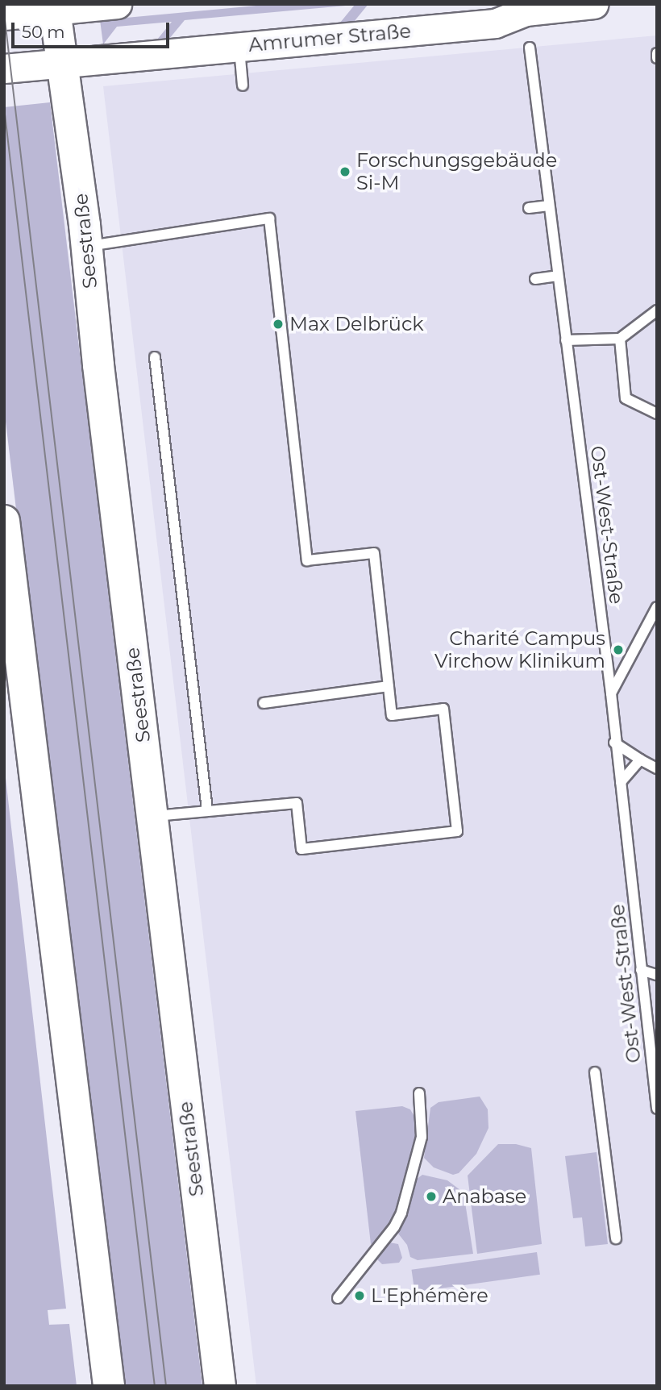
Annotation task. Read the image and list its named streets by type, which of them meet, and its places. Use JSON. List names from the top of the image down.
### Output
{
  "streets": {
    "main road": ["Amrumer Straße", "Seestraße"],
    "lane": ["Ost-West-Straße"]
  },
  "crossings": [
    ["Amrumer Straße", "Seestraße"]
  ],
  "places": [
    "Forschungsgebäude Si-M",
    "Max Delbrück",
    "Charité Campus Virchow Klinikum",
    "Anabase",
    "L'Ephémère"
  ],
  "scale_bar": "50 m"
}
